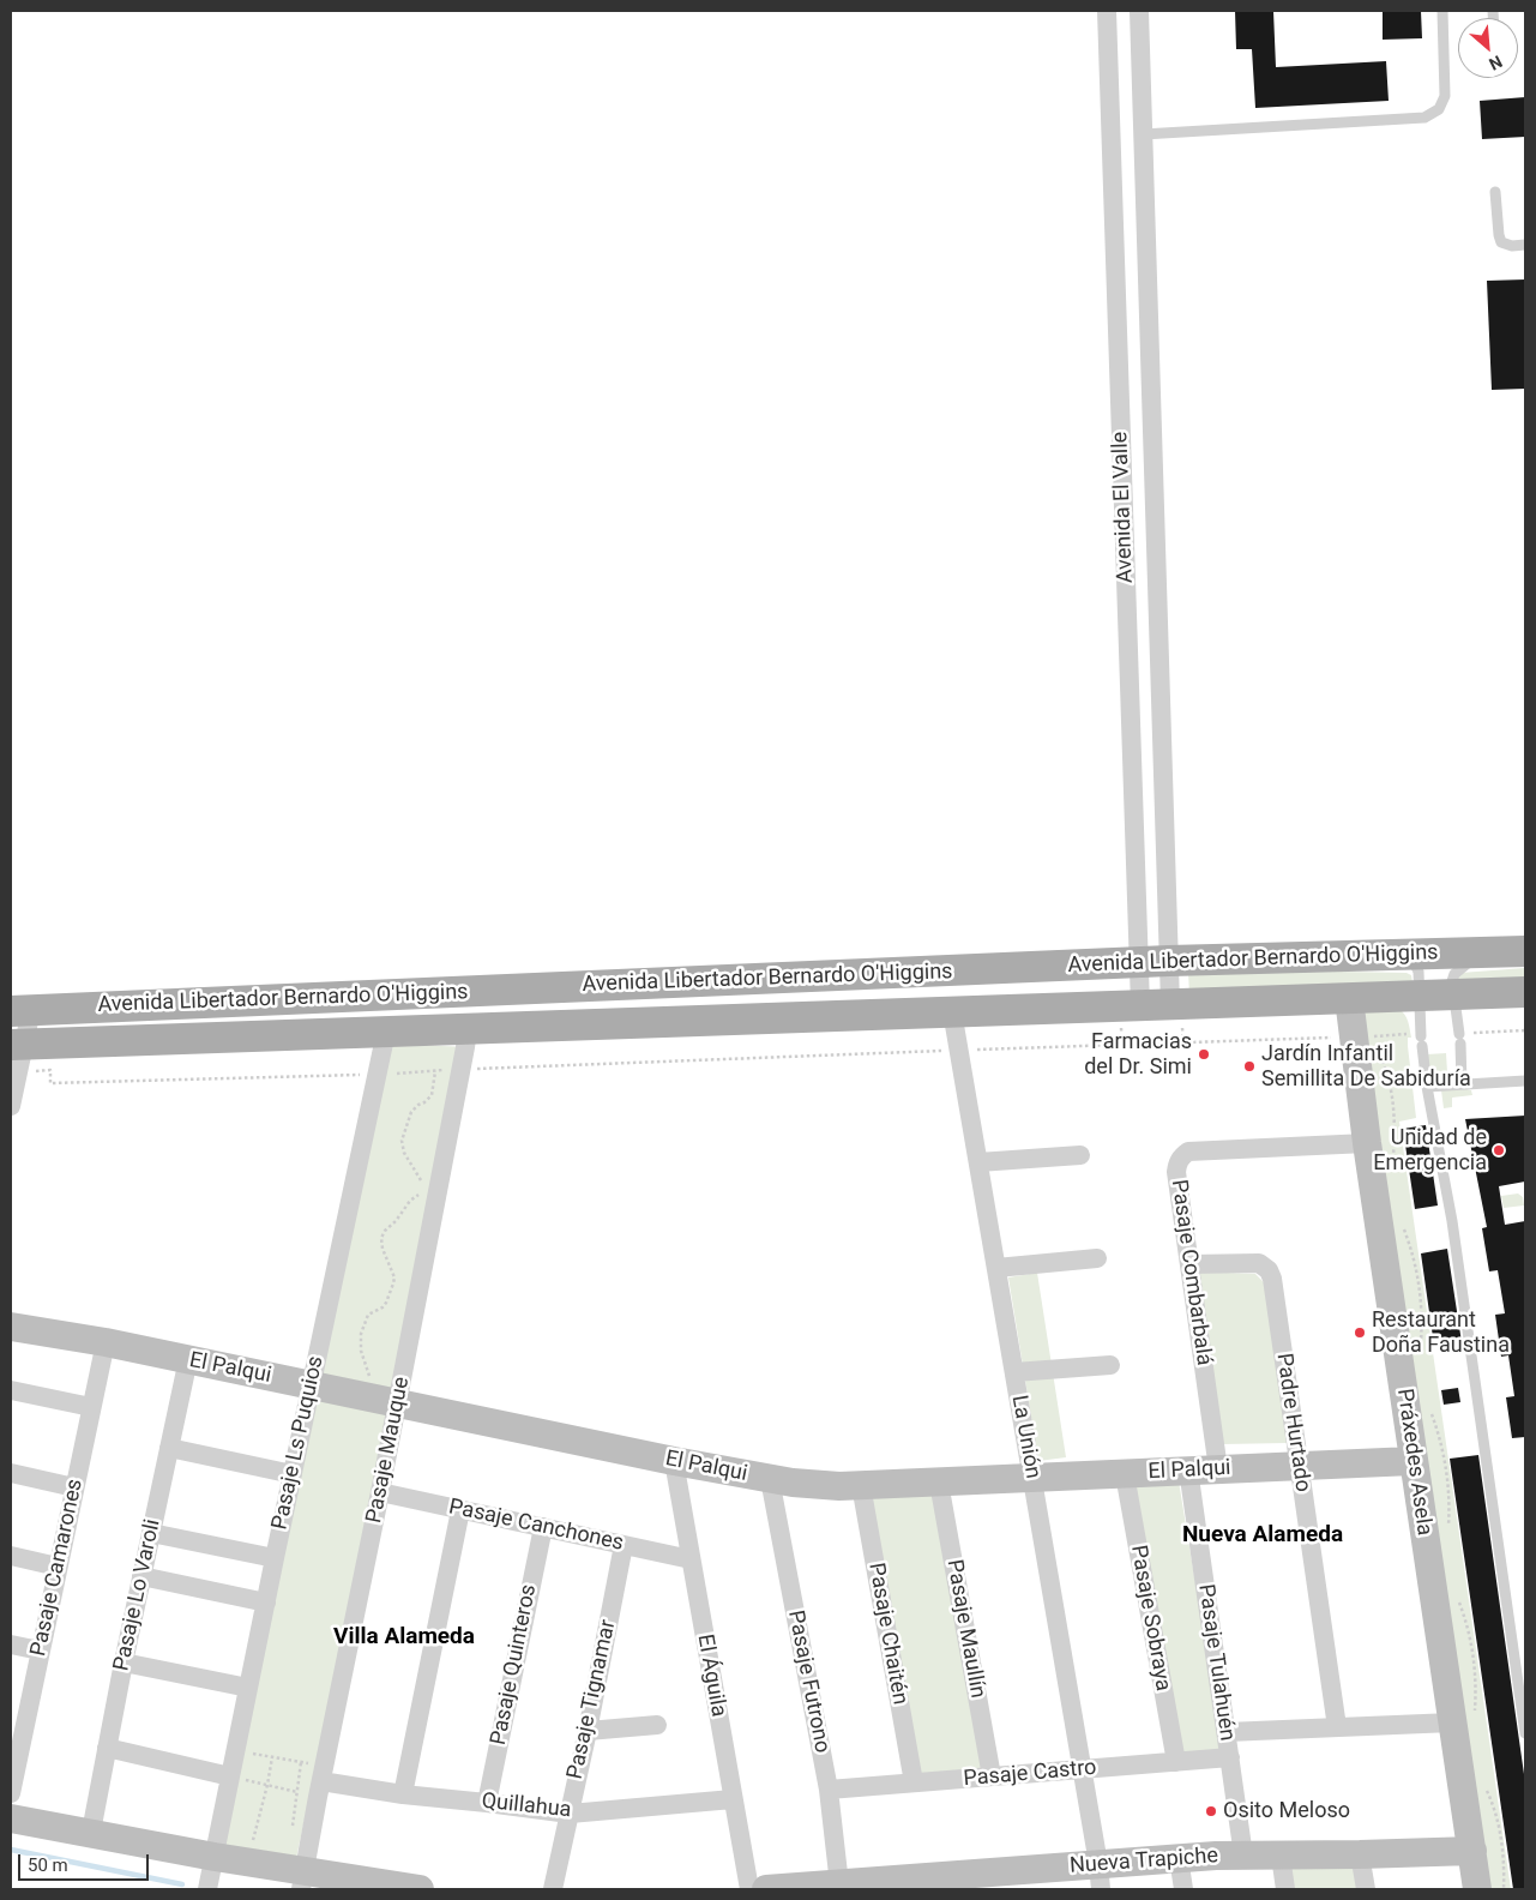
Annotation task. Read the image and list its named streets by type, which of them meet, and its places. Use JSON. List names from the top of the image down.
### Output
{
  "streets": {
    "main road": ["Avenida Libertador Bernardo O'Higgins"],
    "street": [
      "Avenida El Valle",
      "Pasaje Combarbalá",
      "El Palqui",
      "Padre Hurtado",
      "La Unión",
      "Pasaje Ls Puquios",
      "Pasaje Mauque",
      "Práxedes Asela",
      "Pasaje Canchones",
      "Pasaje Camarones",
      "Pasaje Lo Varoli",
      "Pasaje Sobraya",
      "Pasaje Maullín",
      "Pasaje Chaitén",
      "Pasaje Tulahuén",
      "Pasaje Quinteros",
      "El Águila",
      "Pasaje Futrono",
      "Pasaje Tignamar",
      "Pasaje Castro",
      "Quillahua",
      "Nueva Trapiche"
    ]
  },
  "crossings": [
    ["Avenida El Valle", "Avenida Libertador Bernardo O'Higgins"],
    ["Avenida Libertador Bernardo O'Higgins", "La Unión"],
    ["Avenida Libertador Bernardo O'Higgins", "Pasaje Ls Puquios"],
    ["Avenida Libertador Bernardo O'Higgins", "Pasaje Mauque"],
    ["Avenida Libertador Bernardo O'Higgins", "Práxedes Asela"],
    ["Pasaje Combarbalá", "El Palqui"],
    ["Pasaje Combarbalá", "Padre Hurtado"],
    ["Pasaje Combarbalá", "Práxedes Asela"],
    ["El Palqui", "Padre Hurtado"],
    ["El Palqui", "La Unión"],
    ["El Palqui", "Pasaje Ls Puquios"],
    ["El Palqui", "Pasaje Mauque"],
    ["El Palqui", "Práxedes Asela"],
    ["El Palqui", "Pasaje Camarones"],
    ["El Palqui", "Pasaje Lo Varoli"],
    ["El Palqui", "Pasaje Sobraya"],
    ["El Palqui", "Pasaje Maullín"],
    ["El Palqui", "Pasaje Chaitén"],
    ["El Palqui", "Pasaje Tulahuén"],
    ["El Palqui", "El Águila"],
    ["El Palqui", "Pasaje Futrono"],
    ["La Unión", "Pasaje Castro"],
    ["La Unión", "Nueva Trapiche"],
    ["Pasaje Mauque", "Pasaje Canchones"],
    ["Pasaje Mauque", "Quillahua"],
    ["Práxedes Asela", "Nueva Trapiche"],
    ["Pasaje Canchones", "Pasaje Quinteros"],
    ["Pasaje Canchones", "El Águila"],
    ["Pasaje Canchones", "Pasaje Tignamar"],
    ["Pasaje Sobraya", "Pasaje Castro"],
    ["Pasaje Maullín", "Pasaje Castro"],
    ["Pasaje Chaitén", "Pasaje Castro"],
    ["Pasaje Tulahuén", "Pasaje Castro"],
    ["Pasaje Tulahuén", "Nueva Trapiche"],
    ["Pasaje Quinteros", "Quillahua"],
    ["El Águila", "Quillahua"],
    ["Pasaje Futrono", "Pasaje Castro"],
    ["Pasaje Futrono", "Nueva Trapiche"],
    ["Pasaje Tignamar", "Quillahua"]
  ],
  "districts": ["Nueva Alameda", "Villa Alameda"],
  "places": [
    "Farmacias del Dr. Simi",
    "Jardín Infantil Semillita De Sabiduría",
    "Unidad de Emergencia",
    "Restaurant Doña Faustina",
    "Osito Meloso"
  ],
  "scale_bar": "50 m",
  "north": "bottom right"
}
